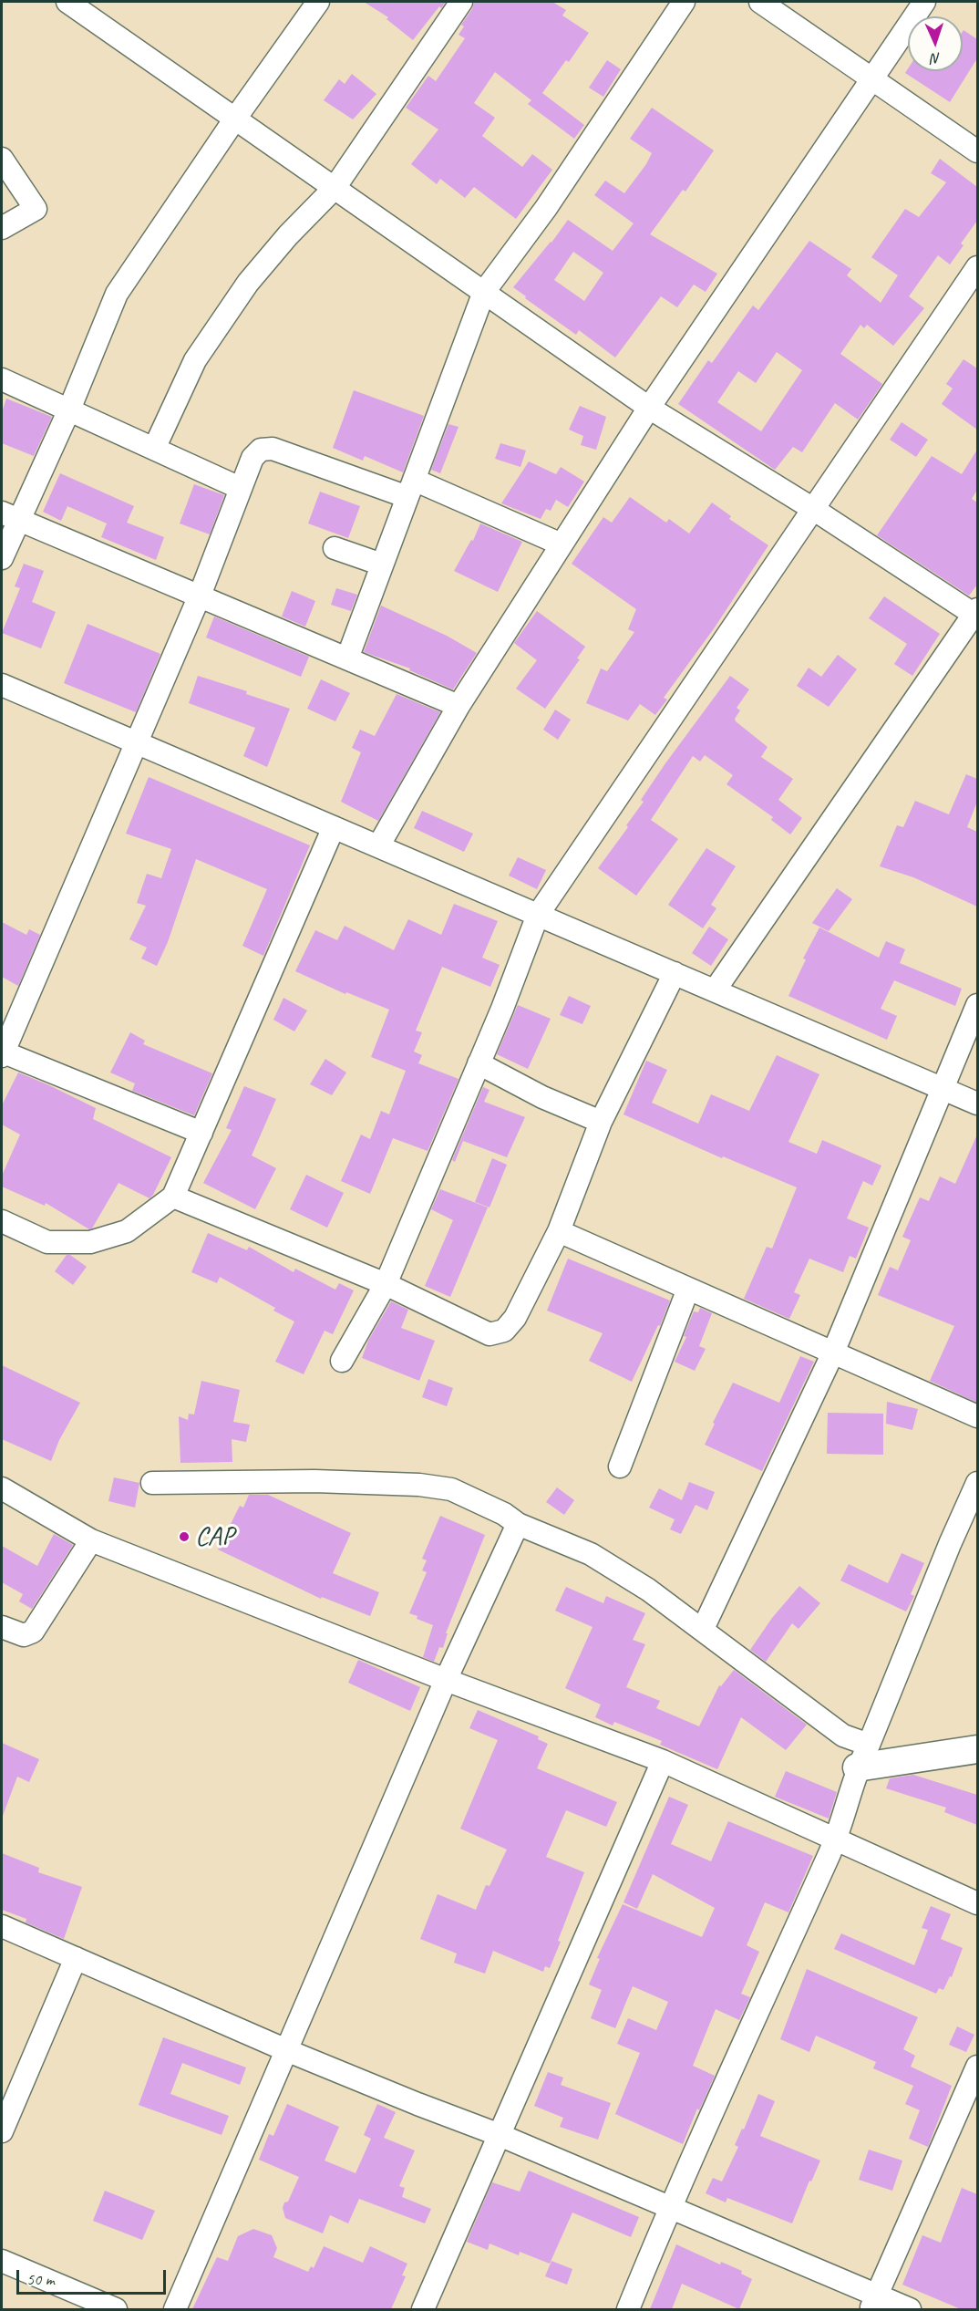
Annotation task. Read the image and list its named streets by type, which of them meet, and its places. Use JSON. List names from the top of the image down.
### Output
{
  "places": ["CAP"],
  "scale_bar": "50 m",
  "north": "bottom"
}
